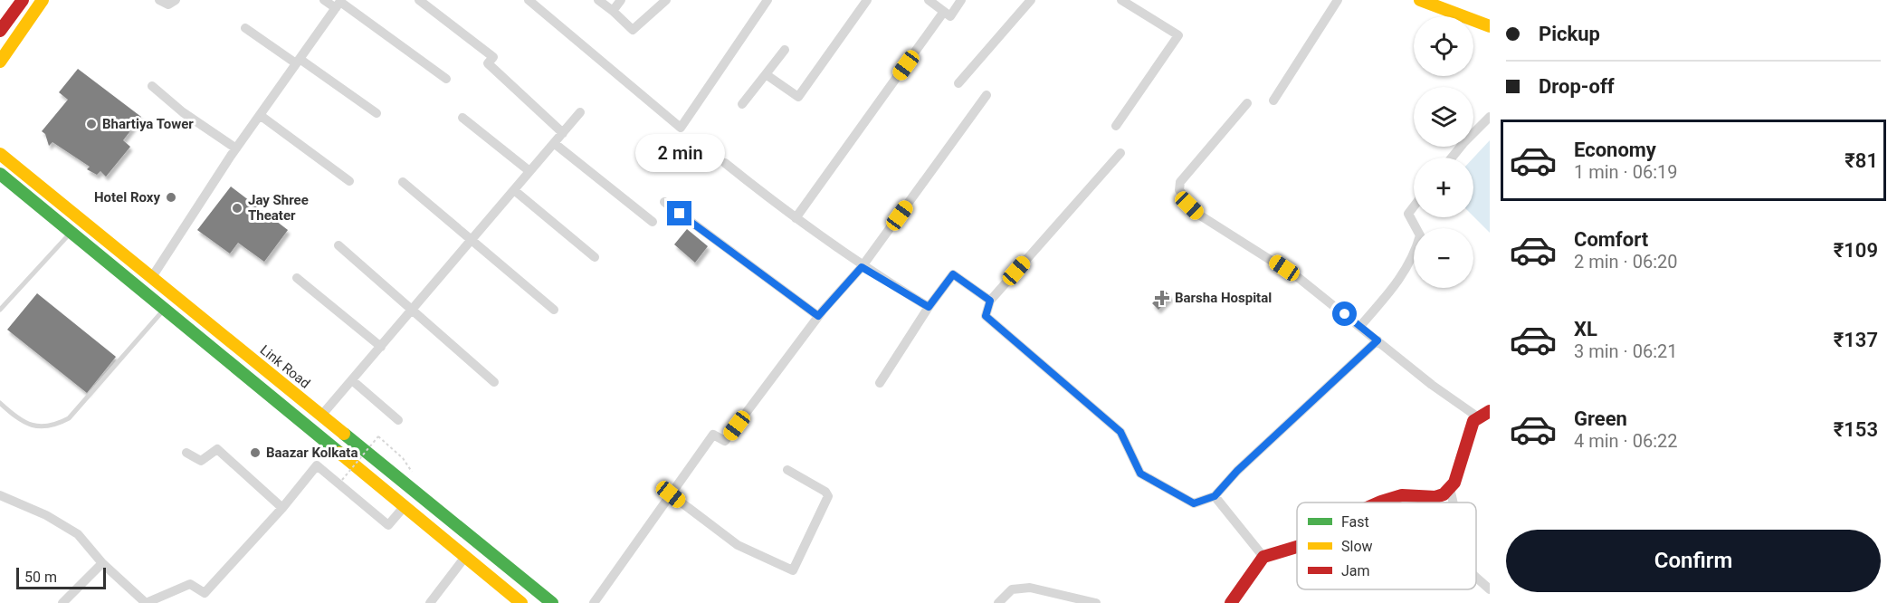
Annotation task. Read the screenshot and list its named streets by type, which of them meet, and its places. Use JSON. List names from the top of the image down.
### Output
{
  "streets": {
    "main road": ["Link Road"]
  },
  "places": {
    "other": [
      "Bhartiya Tower",
      "Hotel Roxy",
      "Jay Shree Theater",
      "Baazar Kolkata"
    ],
    "health": ["Barsha Hospital"]
  },
  "legend": ["Fast", "Slow", "Jam"],
  "scale_bar": "50 m",
  "page": {
    "banner": ["Pickup", "Drop-off"],
    "map_buttons": ["+", "−"],
    "list": [
      {
        "name": "Economy",
        "note": "1 min · 06:19",
        "value": "₹81"
      },
      {
        "name": "Comfort",
        "note": "2 min · 06:20",
        "value": "₹109"
      },
      {
        "name": "XL",
        "note": "3 min · 06:21",
        "value": "₹137"
      },
      {
        "name": "Green",
        "note": "4 min · 06:22",
        "value": "₹153"
      }
    ],
    "bubble": "2 min",
    "buttons": "Confirm",
    "scale": "50 m"
  }
}
